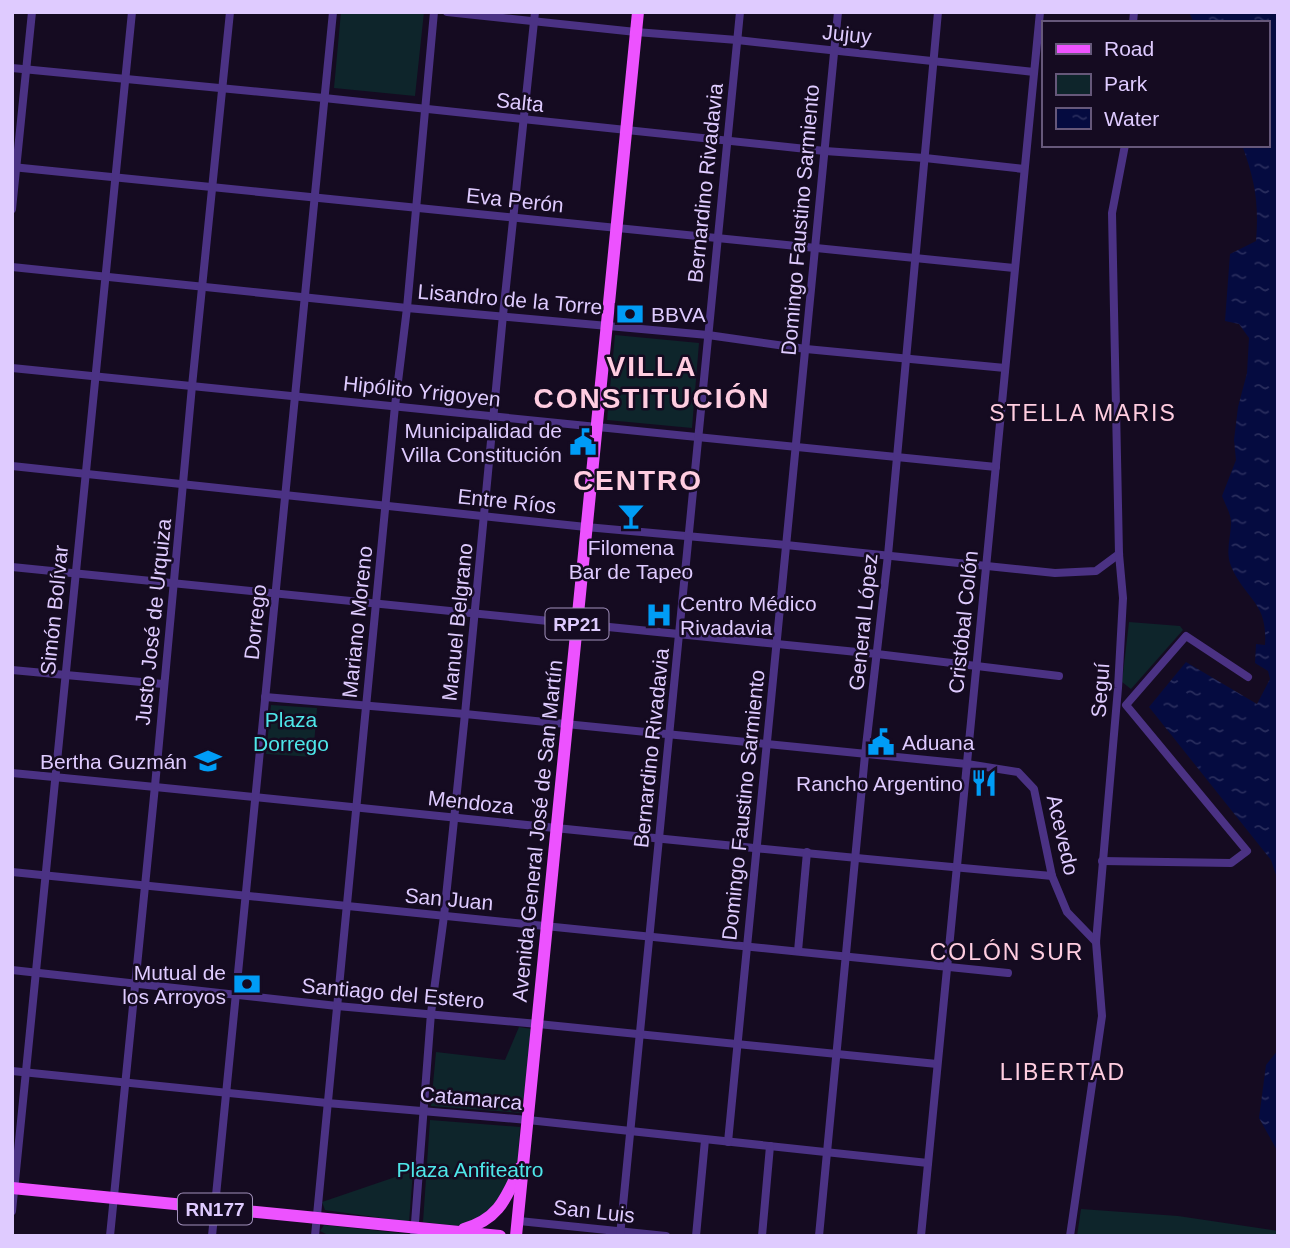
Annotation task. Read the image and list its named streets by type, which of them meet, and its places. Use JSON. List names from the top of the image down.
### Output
{
  "streets": {
    "main road": ["RP21", "Avenida General José de San Martín", "RN177"],
    "street": [
      "Jujuy",
      "Salta",
      "Bernardino Rivadavia",
      "Eva Perón",
      "Domingo Faustino Sarmiento",
      "Lisandro de la Torre",
      "Hipólito Yrigoyen",
      "Entre Ríos",
      "Simón Bolívar",
      "Justo José de Urquiza",
      "Dorrego",
      "Mariano Moreno",
      "Manuel Belgrano",
      "General López",
      "Cristóbal Colón",
      "Seguí",
      "Mendoza",
      "Acevedo",
      "San Juan",
      "Santiago del Estero",
      "Catamarca",
      "San Luis"
    ]
  },
  "crossings": [
    ["Jujuy", "Bernardino Rivadavia"],
    ["Jujuy", "Domingo Faustino Sarmiento"],
    ["Jujuy", "Manuel Belgrano"],
    ["Jujuy", "General López"],
    ["Jujuy", "Cristóbal Colón"],
    ["Jujuy", "Avenida General José de San Martín"],
    ["Salta", "Bernardino Rivadavia"],
    ["Salta", "Domingo Faustino Sarmiento"],
    ["Salta", "Simón Bolívar"],
    ["Salta", "Justo José de Urquiza"],
    ["Salta", "Dorrego"],
    ["Salta", "Mariano Moreno"],
    ["Salta", "Manuel Belgrano"],
    ["Salta", "General López"],
    ["Salta", "Cristóbal Colón"],
    ["Salta", "Avenida General José de San Martín"],
    ["Bernardino Rivadavia", "Eva Perón"],
    ["Bernardino Rivadavia", "Lisandro de la Torre"],
    ["Bernardino Rivadavia", "Hipólito Yrigoyen"],
    ["Bernardino Rivadavia", "Entre Ríos"],
    ["Bernardino Rivadavia", "Mendoza"],
    ["Bernardino Rivadavia", "Acevedo"],
    ["Bernardino Rivadavia", "San Juan"],
    ["Bernardino Rivadavia", "Santiago del Estero"],
    ["Bernardino Rivadavia", "Catamarca"],
    ["Bernardino Rivadavia", "San Luis"],
    ["Eva Perón", "Domingo Faustino Sarmiento"],
    ["Eva Perón", "Simón Bolívar"],
    ["Eva Perón", "Justo José de Urquiza"],
    ["Eva Perón", "Dorrego"],
    ["Eva Perón", "Mariano Moreno"],
    ["Eva Perón", "Manuel Belgrano"],
    ["Eva Perón", "General López"],
    ["Eva Perón", "Cristóbal Colón"],
    ["Eva Perón", "Avenida General José de San Martín"],
    ["Domingo Faustino Sarmiento", "Lisandro de la Torre"],
    ["Domingo Faustino Sarmiento", "Hipólito Yrigoyen"],
    ["Domingo Faustino Sarmiento", "Entre Ríos"],
    ["Domingo Faustino Sarmiento", "Mendoza"],
    ["Domingo Faustino Sarmiento", "Acevedo"],
    ["Domingo Faustino Sarmiento", "San Juan"],
    ["Domingo Faustino Sarmiento", "Santiago del Estero"],
    ["Domingo Faustino Sarmiento", "Catamarca"],
    ["Lisandro de la Torre", "Simón Bolívar"],
    ["Lisandro de la Torre", "Justo José de Urquiza"],
    ["Lisandro de la Torre", "Dorrego"],
    ["Lisandro de la Torre", "Mariano Moreno"],
    ["Lisandro de la Torre", "Manuel Belgrano"],
    ["Lisandro de la Torre", "General López"],
    ["Lisandro de la Torre", "Cristóbal Colón"],
    ["Lisandro de la Torre", "Avenida General José de San Martín"],
    ["Hipólito Yrigoyen", "Simón Bolívar"],
    ["Hipólito Yrigoyen", "Justo José de Urquiza"],
    ["Hipólito Yrigoyen", "Dorrego"],
    ["Hipólito Yrigoyen", "Mariano Moreno"],
    ["Hipólito Yrigoyen", "Manuel Belgrano"],
    ["Hipólito Yrigoyen", "General López"],
    ["Hipólito Yrigoyen", "Cristóbal Colón"],
    ["Hipólito Yrigoyen", "Avenida General José de San Martín"],
    ["Entre Ríos", "Simón Bolívar"],
    ["Entre Ríos", "Justo José de Urquiza"],
    ["Entre Ríos", "Dorrego"],
    ["Entre Ríos", "Mariano Moreno"],
    ["Entre Ríos", "Manuel Belgrano"],
    ["Entre Ríos", "General López"],
    ["Entre Ríos", "Cristóbal Colón"],
    ["Entre Ríos", "Seguí"],
    ["Entre Ríos", "Avenida General José de San Martín"],
    ["Simón Bolívar", "Mendoza"],
    ["Simón Bolívar", "San Juan"],
    ["Simón Bolívar", "Santiago del Estero"],
    ["Simón Bolívar", "Catamarca"],
    ["Simón Bolívar", "RN177"],
    ["Justo José de Urquiza", "Mendoza"],
    ["Justo José de Urquiza", "San Juan"],
    ["Justo José de Urquiza", "Santiago del Estero"],
    ["Justo José de Urquiza", "Catamarca"],
    ["Justo José de Urquiza", "RN177"],
    ["Dorrego", "Mendoza"],
    ["Dorrego", "Acevedo"],
    ["Dorrego", "San Juan"],
    ["Dorrego", "Santiago del Estero"],
    ["Dorrego", "Catamarca"],
    ["Dorrego", "RN177"],
    ["Mariano Moreno", "Mendoza"],
    ["Mariano Moreno", "Acevedo"],
    ["Mariano Moreno", "San Juan"],
    ["Mariano Moreno", "Santiago del Estero"],
    ["Mariano Moreno", "Catamarca"],
    ["Mariano Moreno", "RN177"],
    ["Manuel Belgrano", "Mendoza"],
    ["Manuel Belgrano", "Acevedo"],
    ["Manuel Belgrano", "San Juan"],
    ["Manuel Belgrano", "Santiago del Estero"],
    ["Manuel Belgrano", "Catamarca"],
    ["Manuel Belgrano", "RN177"],
    ["General López", "Mendoza"],
    ["General López", "Acevedo"],
    ["General López", "San Juan"],
    ["General López", "Santiago del Estero"],
    ["General López", "Catamarca"],
    ["Cristóbal Colón", "Mendoza"],
    ["Cristóbal Colón", "Acevedo"],
    ["Cristóbal Colón", "San Juan"],
    ["Cristóbal Colón", "Santiago del Estero"],
    ["Cristóbal Colón", "Catamarca"],
    ["Seguí", "Acevedo"],
    ["Mendoza", "Avenida General José de San Martín"],
    ["Mendoza", "Acevedo"],
    ["Avenida General José de San Martín", "Acevedo"],
    ["Avenida General José de San Martín", "San Juan"],
    ["Avenida General José de San Martín", "Santiago del Estero"],
    ["Avenida General José de San Martín", "Catamarca"],
    ["Avenida General José de San Martín", "San Luis"]
  ],
  "districts": [
    "VILLA CONSTITUCIÓN",
    "STELLA MARIS",
    "CENTRO",
    "COLÓN SUR",
    "LIBERTAD"
  ],
  "parks": ["Plaza Dorrego", "Plaza Anfiteatro"],
  "places": {
    "bank": ["BBVA", "Mutual de los Arroyos"],
    "public building": ["Municipalidad de Villa Constitución", "Aduana"],
    "bar": ["Filomena Bar de Tapeo"],
    "hospital": ["Centro Médico Rivadavia"],
    "school or university": ["Bertha Guzmán"],
    "restaurant": ["Rancho Argentino"]
  },
  "legend": ["Road", "Park", "Water"]
}
